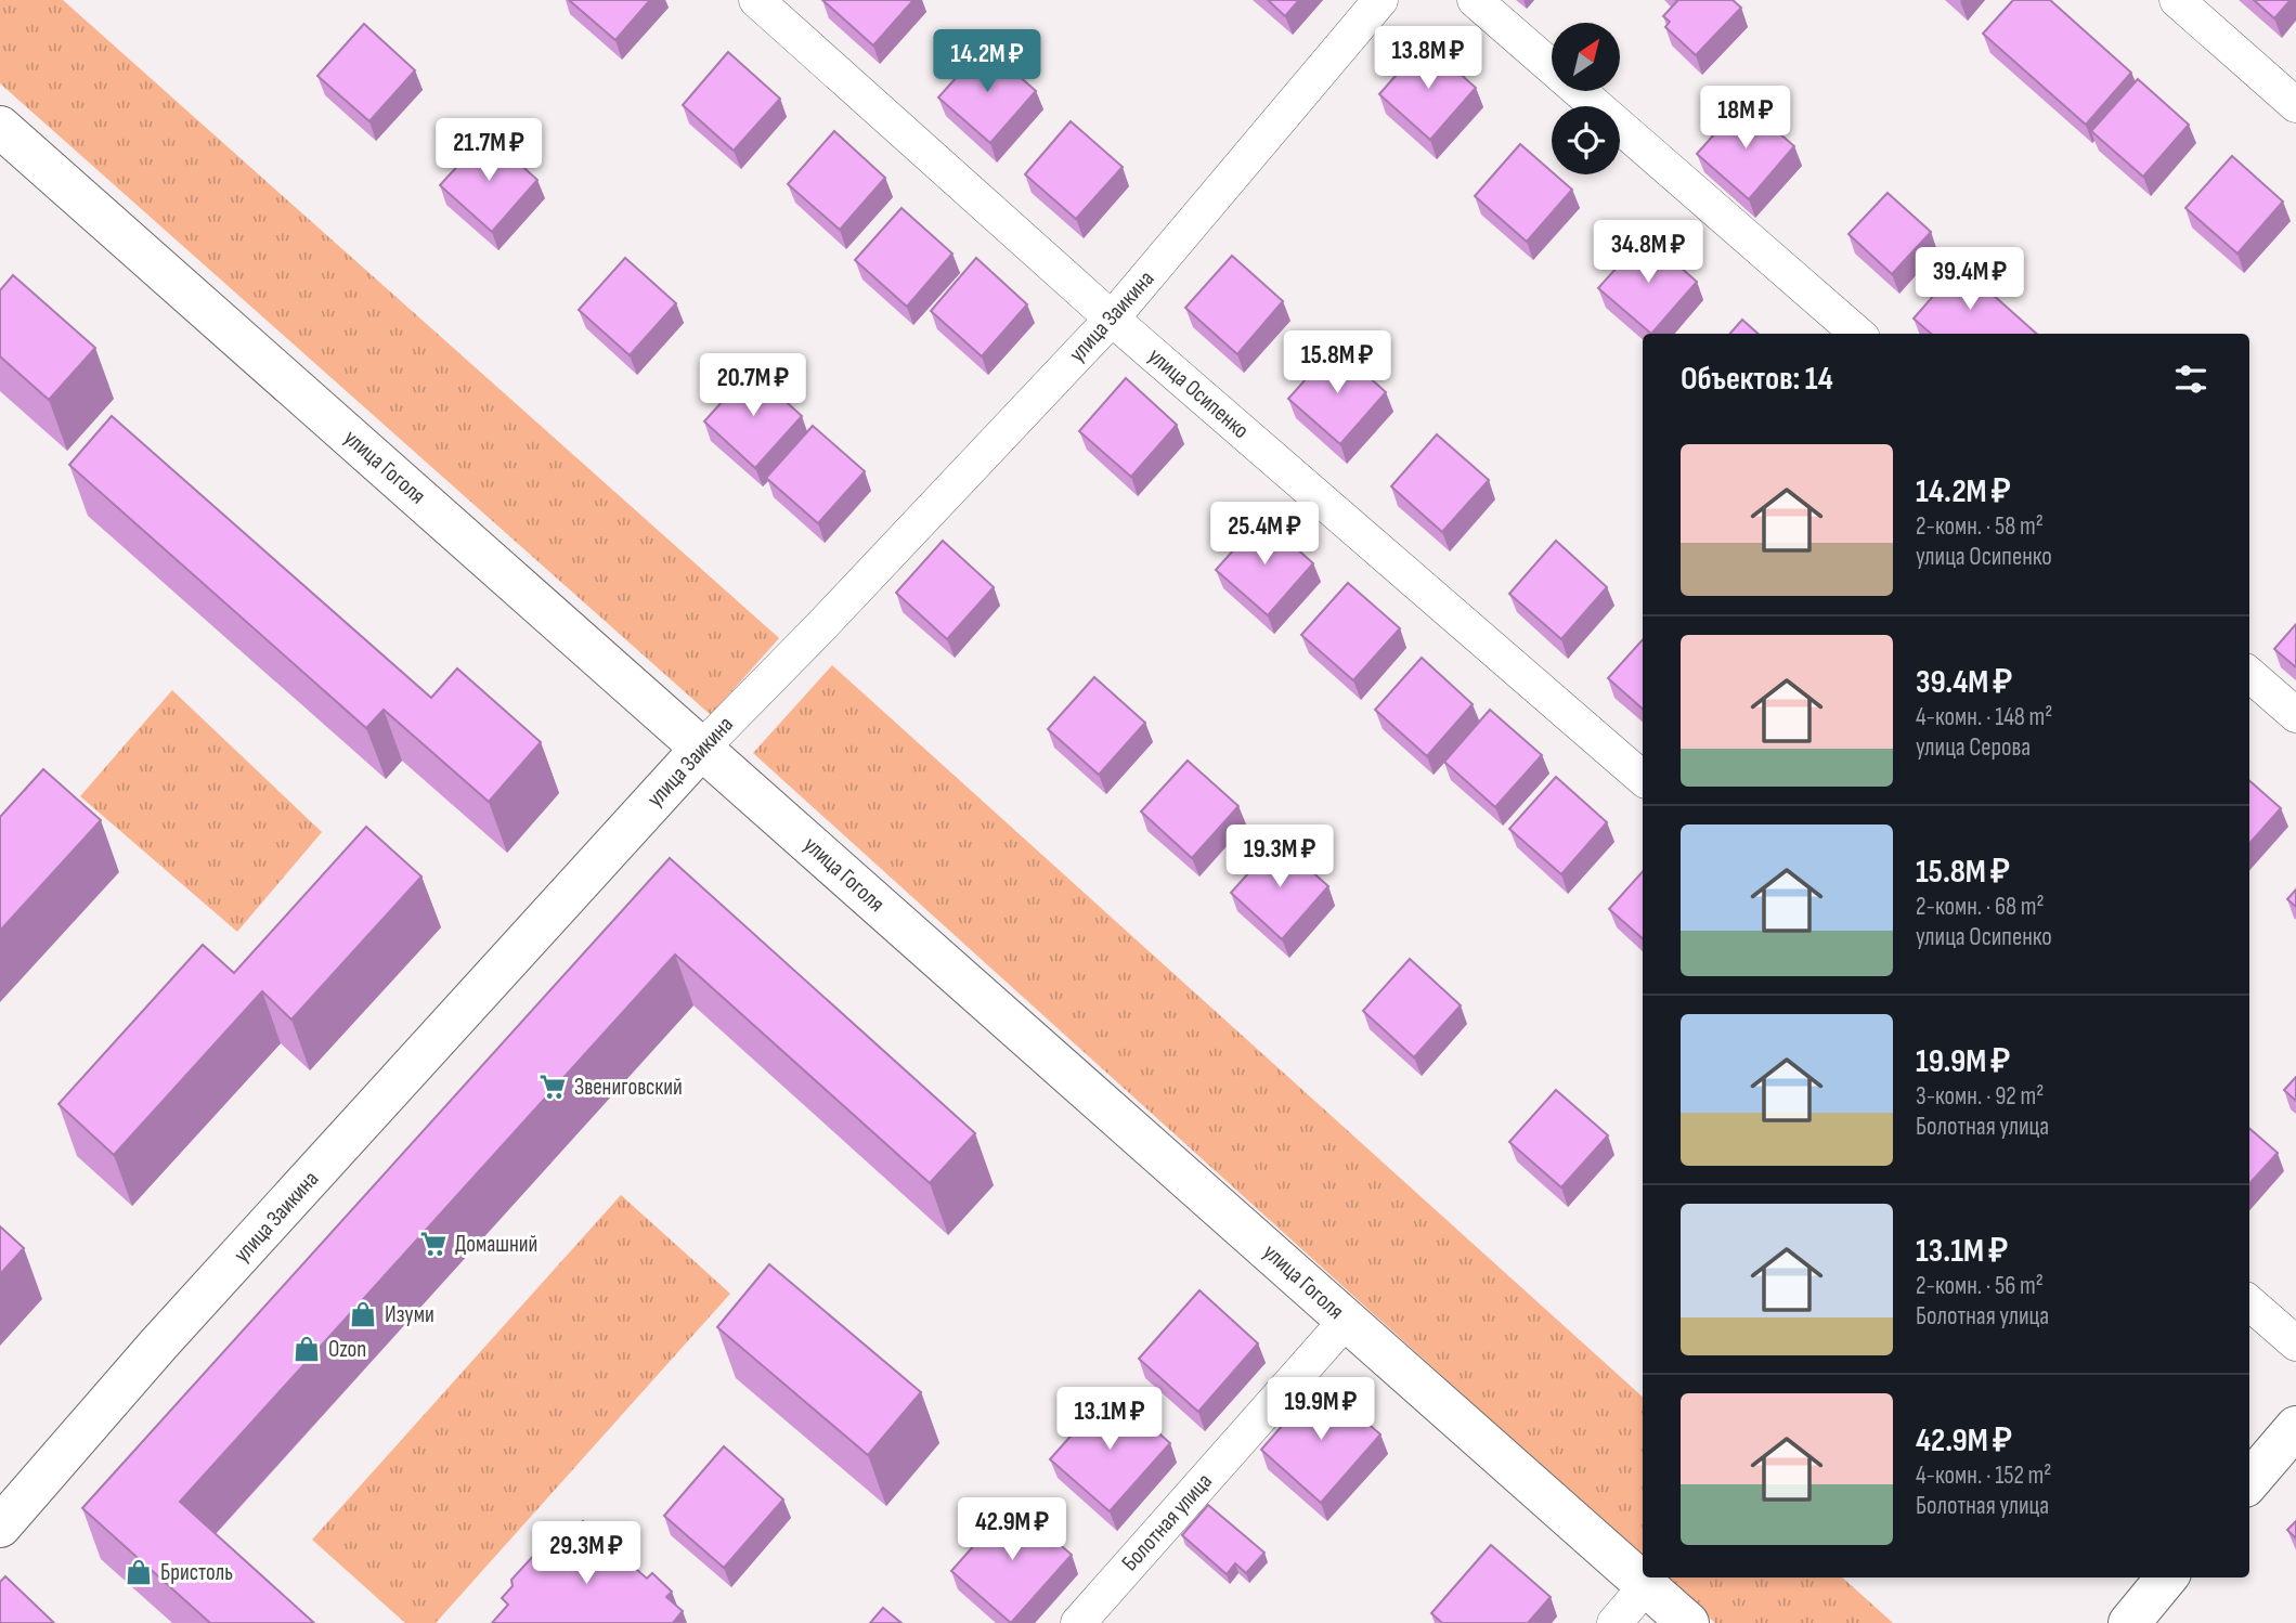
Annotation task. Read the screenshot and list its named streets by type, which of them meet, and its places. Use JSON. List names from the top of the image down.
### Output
{
  "streets": {
    "main road": ["улица Заикина", "улица Гоголя"],
    "street": ["улица Осипенко", "Болотная улица"]
  },
  "crossings": [
    ["улица Заикина", "улица Осипенко"],
    ["улица Заикина", "улица Гоголя"],
    ["улица Гоголя", "Болотная улица"]
  ],
  "places": {
    "supermarket": ["Звениговский", "Домашний"],
    "shop": ["Изуми", "Ozon", "Бристоль"]
  },
  "north": "top right",
  "page": {
    "price": [
      "13.8M ₽",
      "14.2M ₽",
      "18M ₽",
      "21.7M ₽",
      "34.8M ₽",
      "39.4M ₽",
      "15.8M ₽",
      "20.7M ₽",
      "25.4M ₽",
      "19.3M ₽",
      "19.9M ₽",
      "13.1M ₽",
      "42.9M ₽",
      "29.3M ₽"
    ],
    "heading": "Объектов: 14",
    "list": [
      {
        "name": "14.2M ₽",
        "note": "2-комн. · 58 m² · улица Осипенко"
      },
      {
        "name": "39.4M ₽",
        "note": "4-комн. · 148 m² · улица Серова"
      },
      {
        "name": "15.8M ₽",
        "note": "2-комн. · 68 m² · улица Осипенко"
      },
      {
        "name": "19.9M ₽",
        "note": "3-комн. · 92 m² · Болотная улица"
      },
      {
        "name": "13.1M ₽",
        "note": "2-комн. · 56 m² · Болотная улица"
      },
      {
        "name": "42.9M ₽",
        "note": "4-комн. · 152 m² · Болотная улица"
      }
    ]
  }
}
